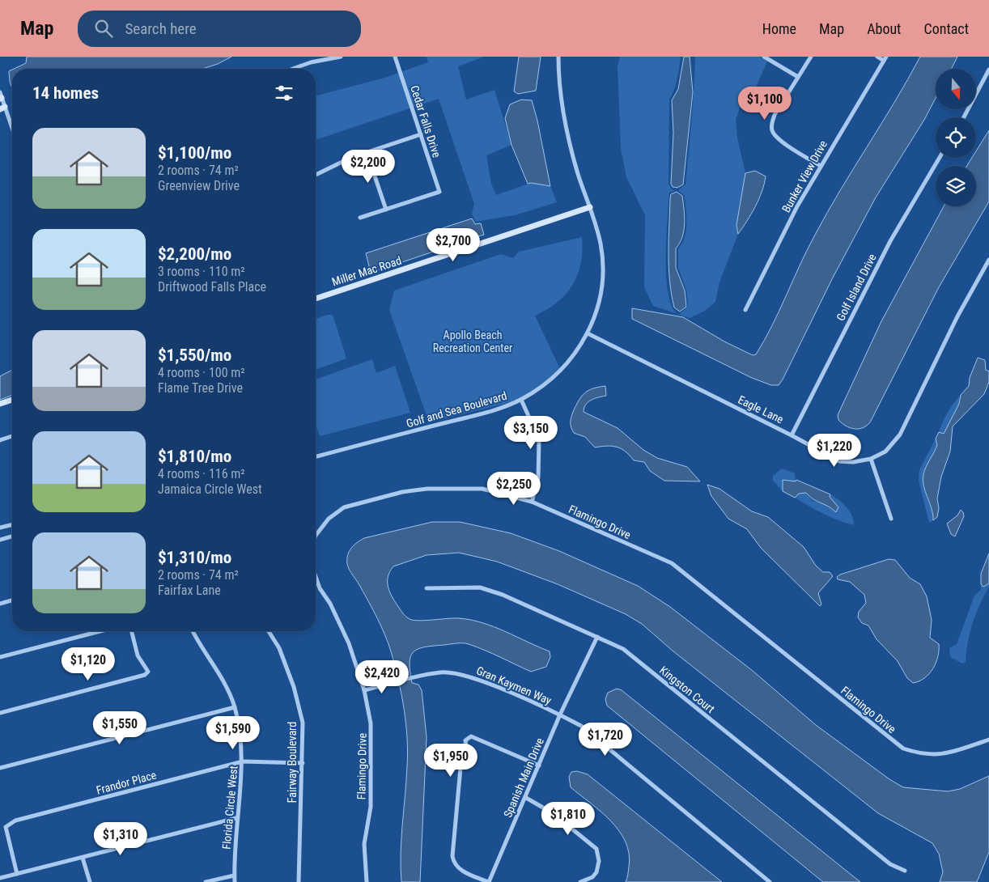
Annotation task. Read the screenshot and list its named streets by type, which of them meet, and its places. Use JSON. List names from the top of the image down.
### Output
{
  "streets": {
    "street": [
      "Cedar Falls Drive",
      "Bunker View Drive",
      "Miller Mac Road",
      "Golf Island Drive",
      "Golf and Sea Boulevard",
      "Eagle Lane",
      "Flamingo Drive",
      "Gran Kaymen Way",
      "Kingston Court",
      "Fairway Boulevard",
      "Spanish Main Drive",
      "Frandor Place",
      "Florida Circle West"
    ]
  },
  "crossings": [
    ["Miller Mac Road", "Golf and Sea Boulevard"],
    ["Golf Island Drive", "Eagle Lane"],
    ["Golf and Sea Boulevard", "Eagle Lane"],
    ["Flamingo Drive", "Gran Kaymen Way"],
    ["Gran Kaymen Way", "Spanish Main Drive"],
    ["Kingston Court", "Spanish Main Drive"],
    ["Fairway Boulevard", "Frandor Place"],
    ["Frandor Place", "Florida Circle West"]
  ],
  "parks": ["Apollo Beach Recreation Center"],
  "north": "bottom",
  "page": {
    "header": "Map",
    "search": "Search here",
    "nav": [
      "Home",
      "Map",
      "About",
      "Contact"
    ],
    "heading": "14 homes",
    "price": [
      "$1,100",
      "$2,200",
      "$2,700",
      "$3,150",
      "$1,220",
      "$2,250",
      "$1,120",
      "$2,420",
      "$1,550",
      "$1,590",
      "$1,720",
      "$1,950",
      "$1,810",
      "$1,310"
    ],
    "list": [
      {
        "name": "$1,100/mo",
        "note": "2 rooms · 74 m² · Greenview Drive"
      },
      {
        "name": "$2,200/mo",
        "note": "3 rooms · 110 m² · Driftwood Falls Place"
      },
      {
        "name": "$1,550/mo",
        "note": "4 rooms · 100 m² · Flame Tree Drive"
      },
      {
        "name": "$1,810/mo",
        "note": "4 rooms · 116 m² · Jamaica Circle West"
      },
      {
        "name": "$1,310/mo",
        "note": "2 rooms · 74 m² · Fairfax Lane"
      }
    ]
  }
}
